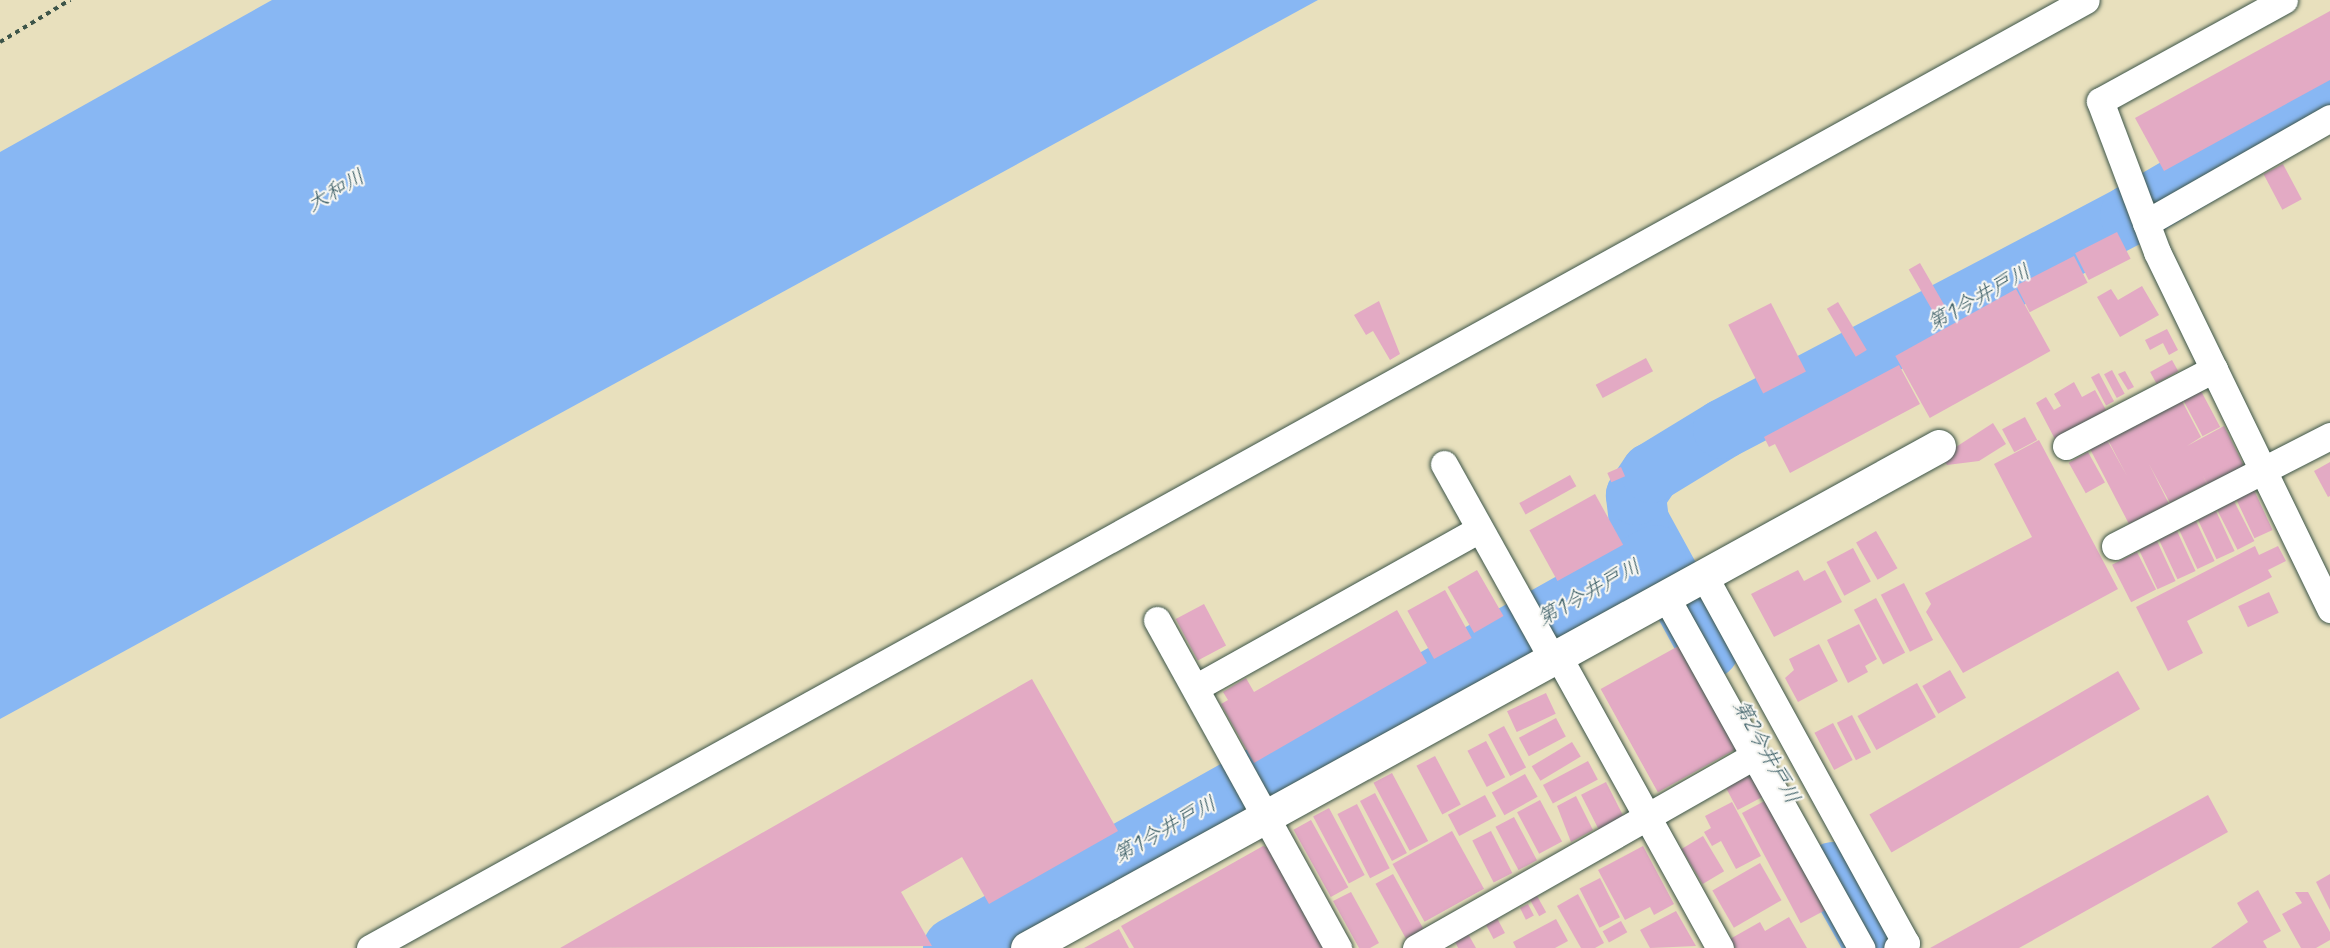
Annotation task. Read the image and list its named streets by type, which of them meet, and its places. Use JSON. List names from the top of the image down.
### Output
{
  "water": ["大和川", "第1今井戸川", "第2今井戸川"]
}
